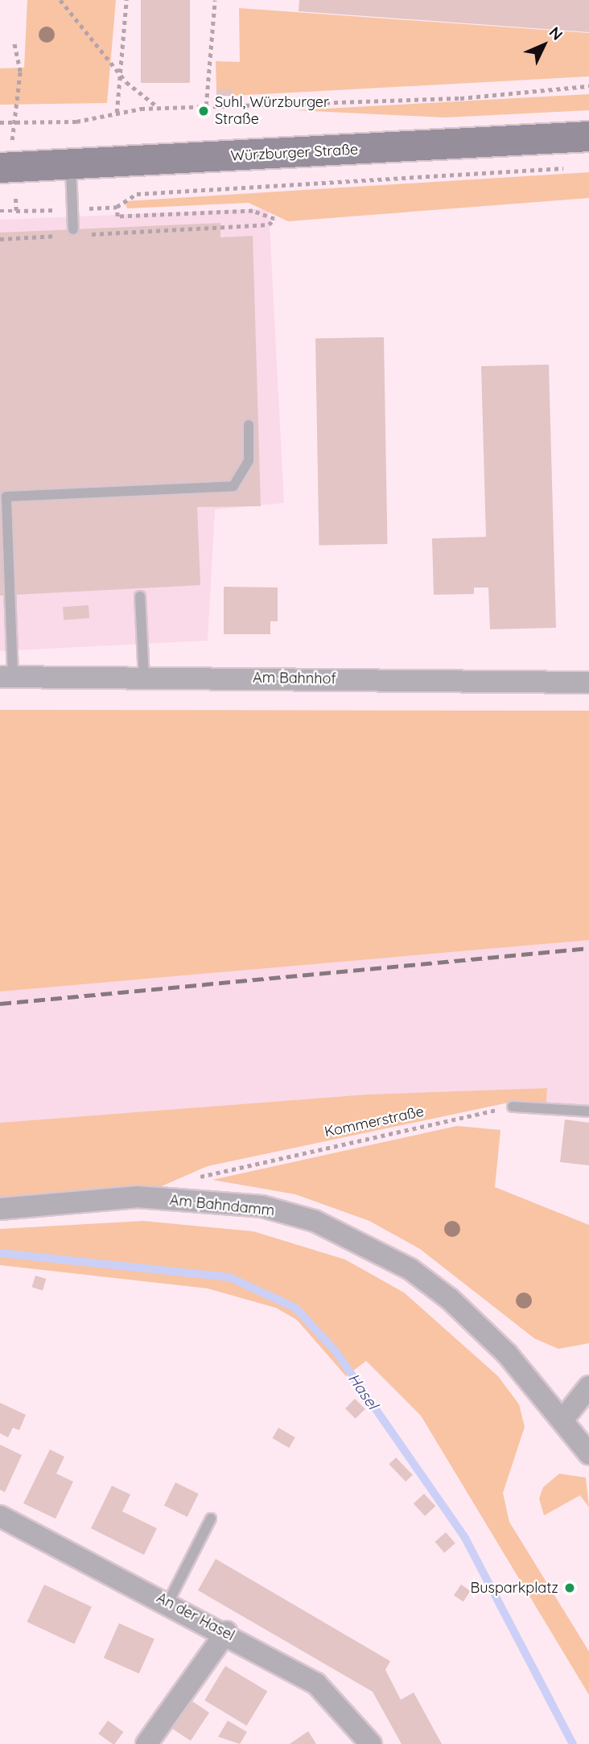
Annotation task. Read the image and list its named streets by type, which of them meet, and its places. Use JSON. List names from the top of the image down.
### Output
{
  "streets": {
    "main road": ["Würzburger Straße"],
    "street": ["Am Bahnhof", "Am Bahndamm", "An der Hasel"],
    "path": ["Kommerstraße"]
  },
  "crossings": [
    ["Kommerstraße", "Am Bahndamm"]
  ],
  "water": ["Hasel"],
  "places": ["Suhl, Würzburger Straße", "Busparkplatz"],
  "north": "top right"
}
